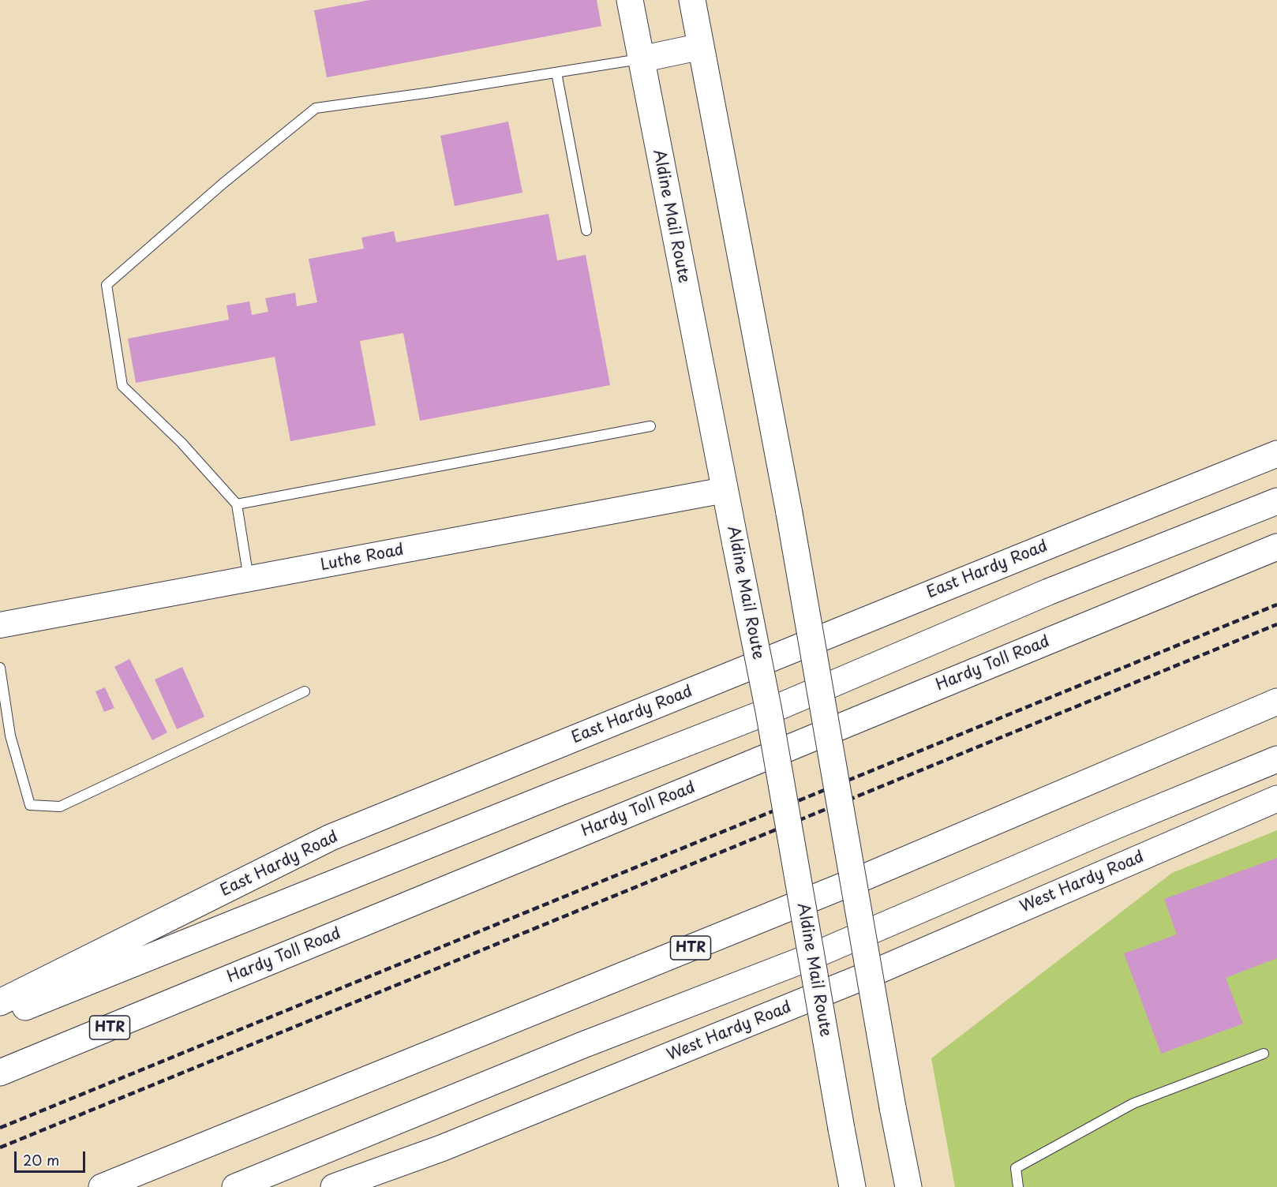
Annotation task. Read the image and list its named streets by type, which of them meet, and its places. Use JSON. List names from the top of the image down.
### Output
{
  "streets": {
    "main road": [
      "Aldine Mail Route",
      "East Hardy Road",
      "Hardy Toll Road",
      "West Hardy Road",
      "HTR"
    ],
    "street": ["Luthe Road"]
  },
  "crossings": [
    ["Aldine Mail Route", "Luthe Road"]
  ],
  "scale_bar": "20 m"
}
